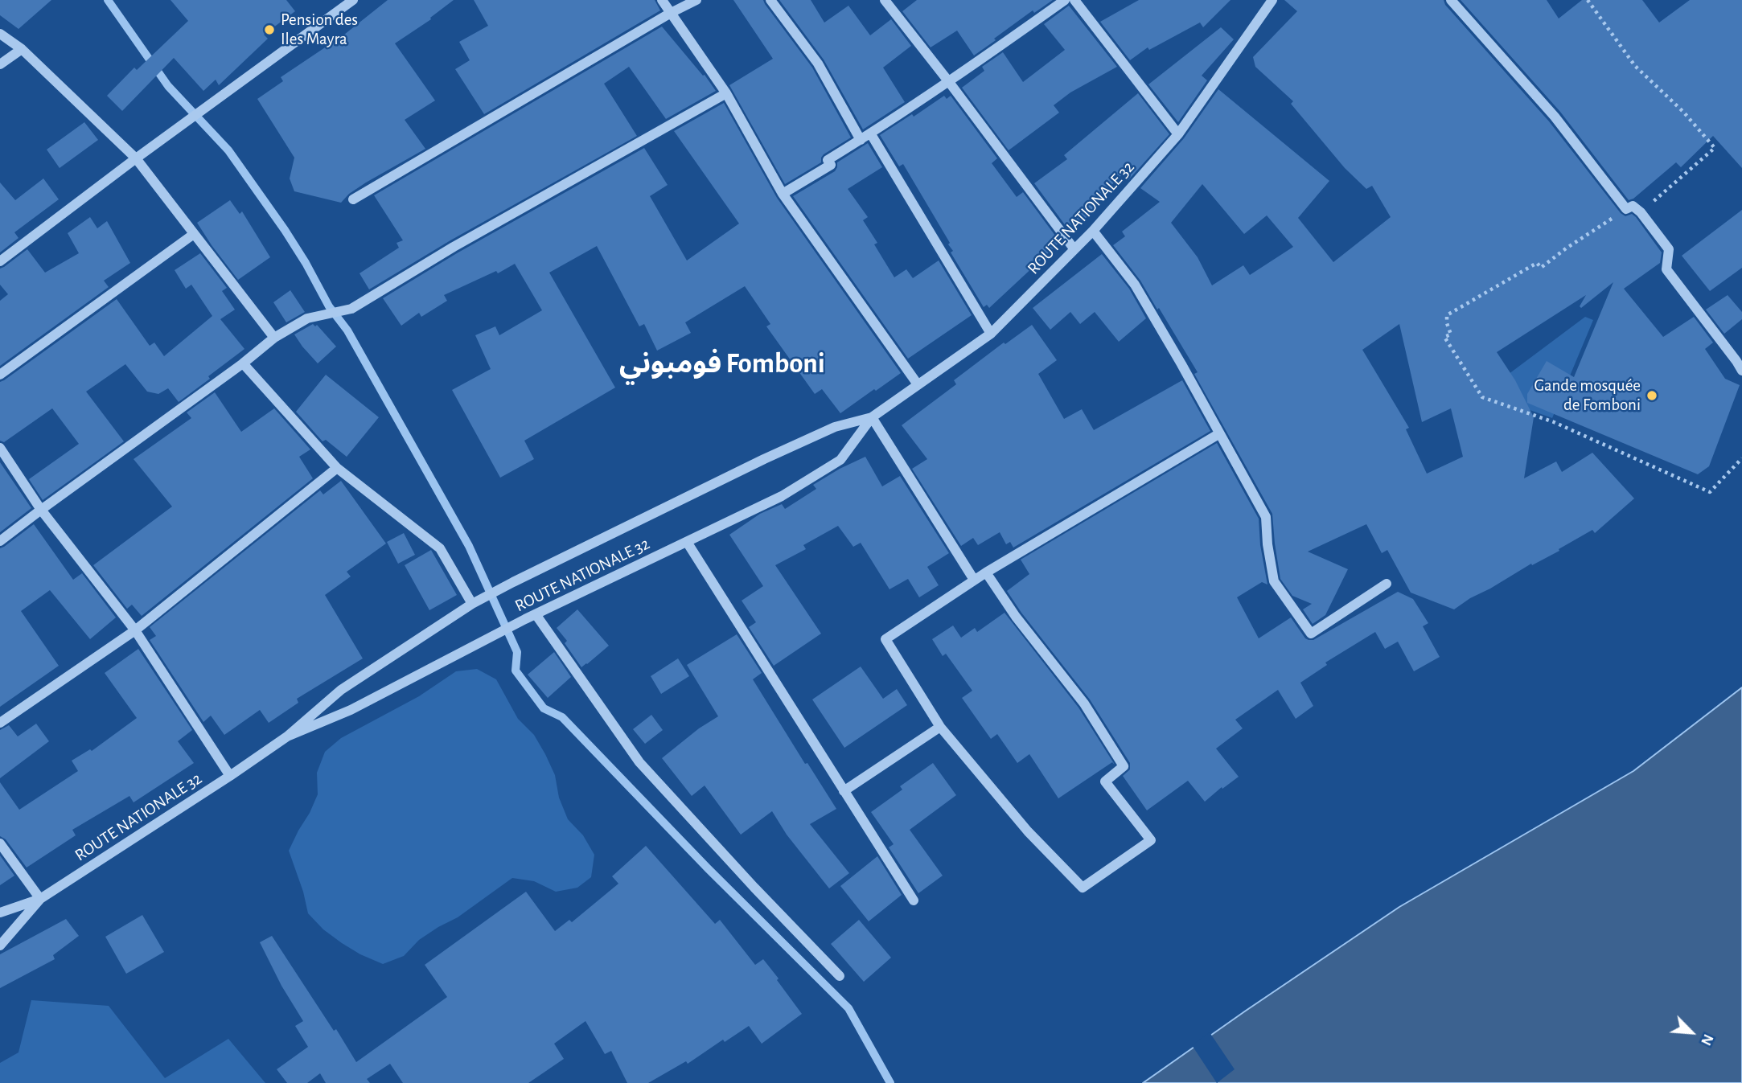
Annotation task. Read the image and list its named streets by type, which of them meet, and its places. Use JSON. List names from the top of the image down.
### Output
{
  "streets": {
    "street": ["ROUTE NATIONALE 32"]
  },
  "districts": ["فومبوني Fomboni"],
  "places": ["Pension des Iles Mayra", "Gande mosquée de Fomboni"],
  "north": "bottom right"
}
